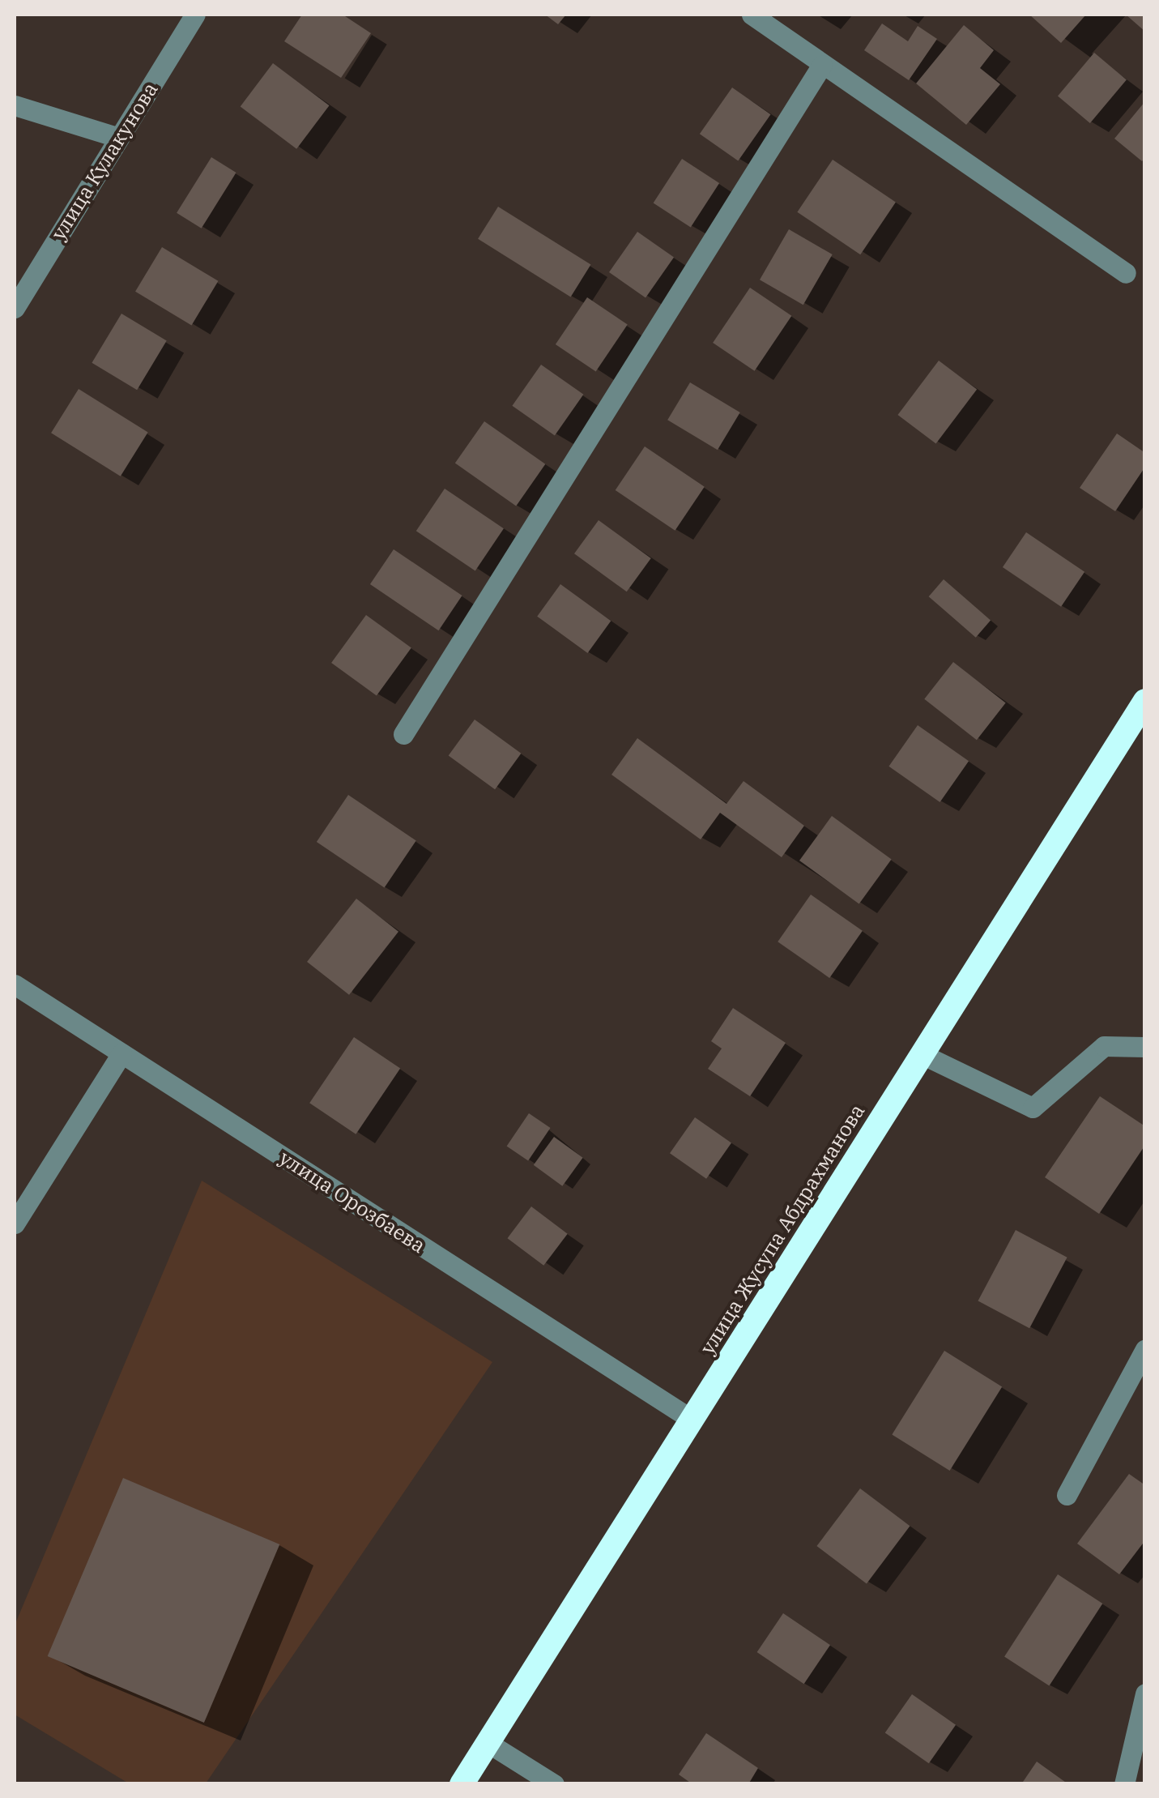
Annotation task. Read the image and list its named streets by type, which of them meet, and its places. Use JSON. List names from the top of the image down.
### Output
{
  "streets": {
    "highway": ["улица Жусупа Абдрахманова"],
    "street": ["улица Кулакунова", "улица Орозбаева"]
  },
  "crossings": [
    ["улица Орозбаева", "улица Жусупа Абдрахманова"]
  ]
}
